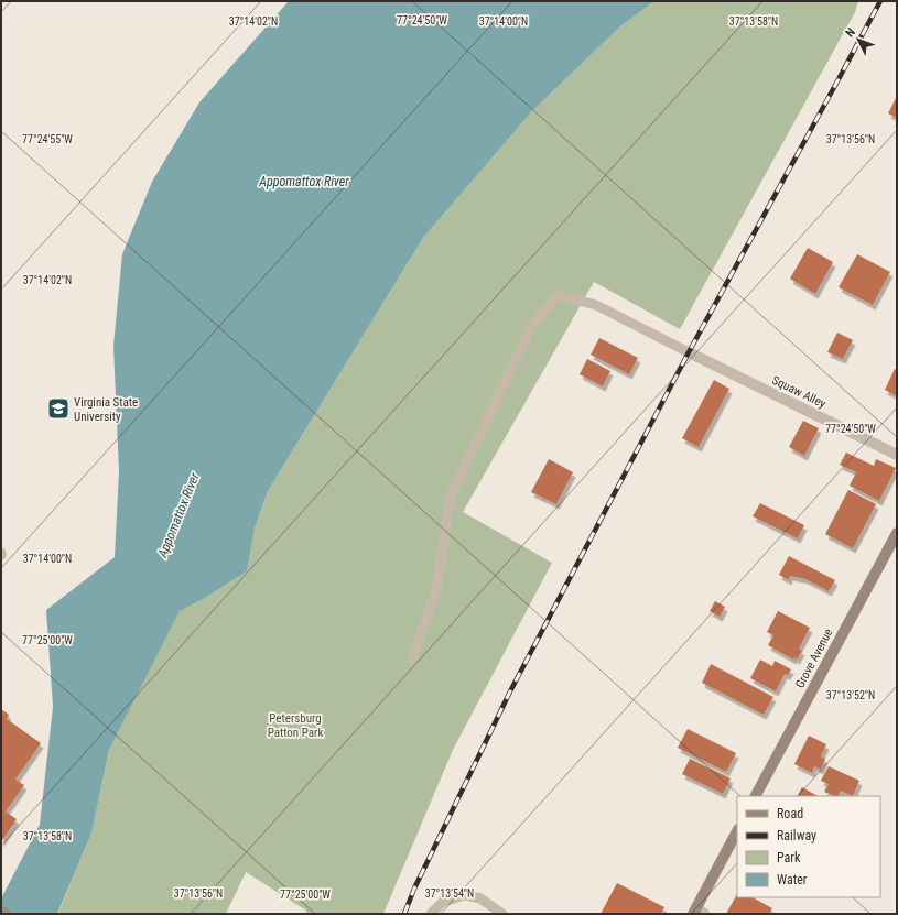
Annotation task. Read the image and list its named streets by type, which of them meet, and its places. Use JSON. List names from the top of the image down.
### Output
{
  "streets": {
    "main road": ["Grove Avenue"],
    "street": ["Squaw Alley"]
  },
  "water": ["Appomattox River"],
  "parks": ["Petersburg Patton Park"],
  "places": {
    "school or university": ["Virginia State University"]
  },
  "legend": [
    "Road",
    "Railway",
    "Park",
    "Water"
  ],
  "north": "top left",
  "coordinates": [
    "77°24'50\"W",
    "37°14'02\"N",
    "37°14'00\"N",
    "37°13'58\"N",
    "37°13'56\"N",
    "77°24'55\"W",
    "77°25'00\"W",
    "37°13'52\"N",
    "37°13'54\"N"
  ]
}
